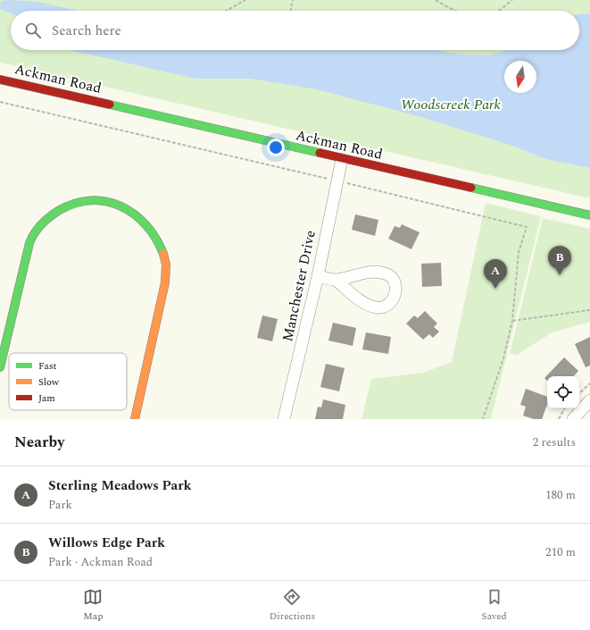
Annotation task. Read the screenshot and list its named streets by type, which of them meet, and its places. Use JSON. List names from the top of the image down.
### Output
{
  "streets": {
    "street": ["Ackman Road", "Manchester Drive"]
  },
  "crossings": [
    ["Ackman Road", "Manchester Drive"]
  ],
  "parks": ["Woodscreek Park"],
  "legend": ["Fast", "Slow", "Jam"],
  "north": "bottom",
  "page": {
    "search": "Search here",
    "pins": ["B", "A"],
    "heading": ["Nearby", "2 results"],
    "list": [
      {
        "mark": "A",
        "name": "Sterling Meadows Park",
        "note": "Park",
        "value": "180 m"
      },
      {
        "mark": "B",
        "name": "Willows Edge Park",
        "note": "Park · Ackman Road",
        "value": "210 m"
      }
    ],
    "nav": ["Map", "Directions", "Saved"]
  }
}
